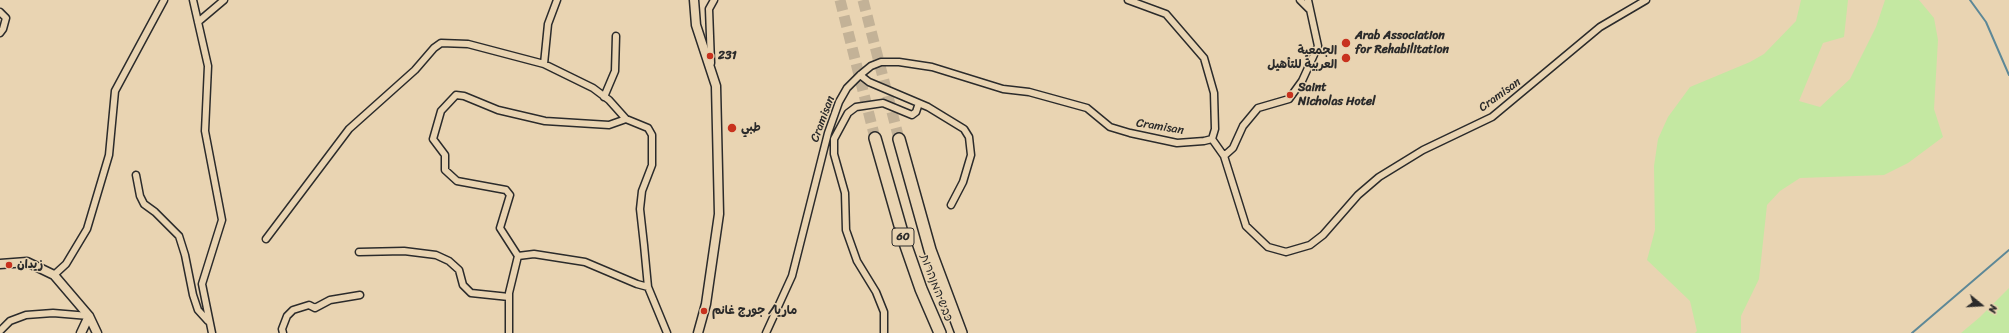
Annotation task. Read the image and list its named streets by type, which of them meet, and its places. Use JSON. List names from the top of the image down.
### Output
{
  "streets": {
    "highway": ["60", "כביש המנהרות"],
    "street": ["Cramisan"]
  },
  "places": [
    "Arab Association for Rehabilitation",
    "231",
    "الجمعية العربية للتأهيل",
    "Saint Nicholas Hotel",
    "طبي",
    "زيدان",
    "ماريا/ جورج غانم"
  ],
  "north": "right"
}
